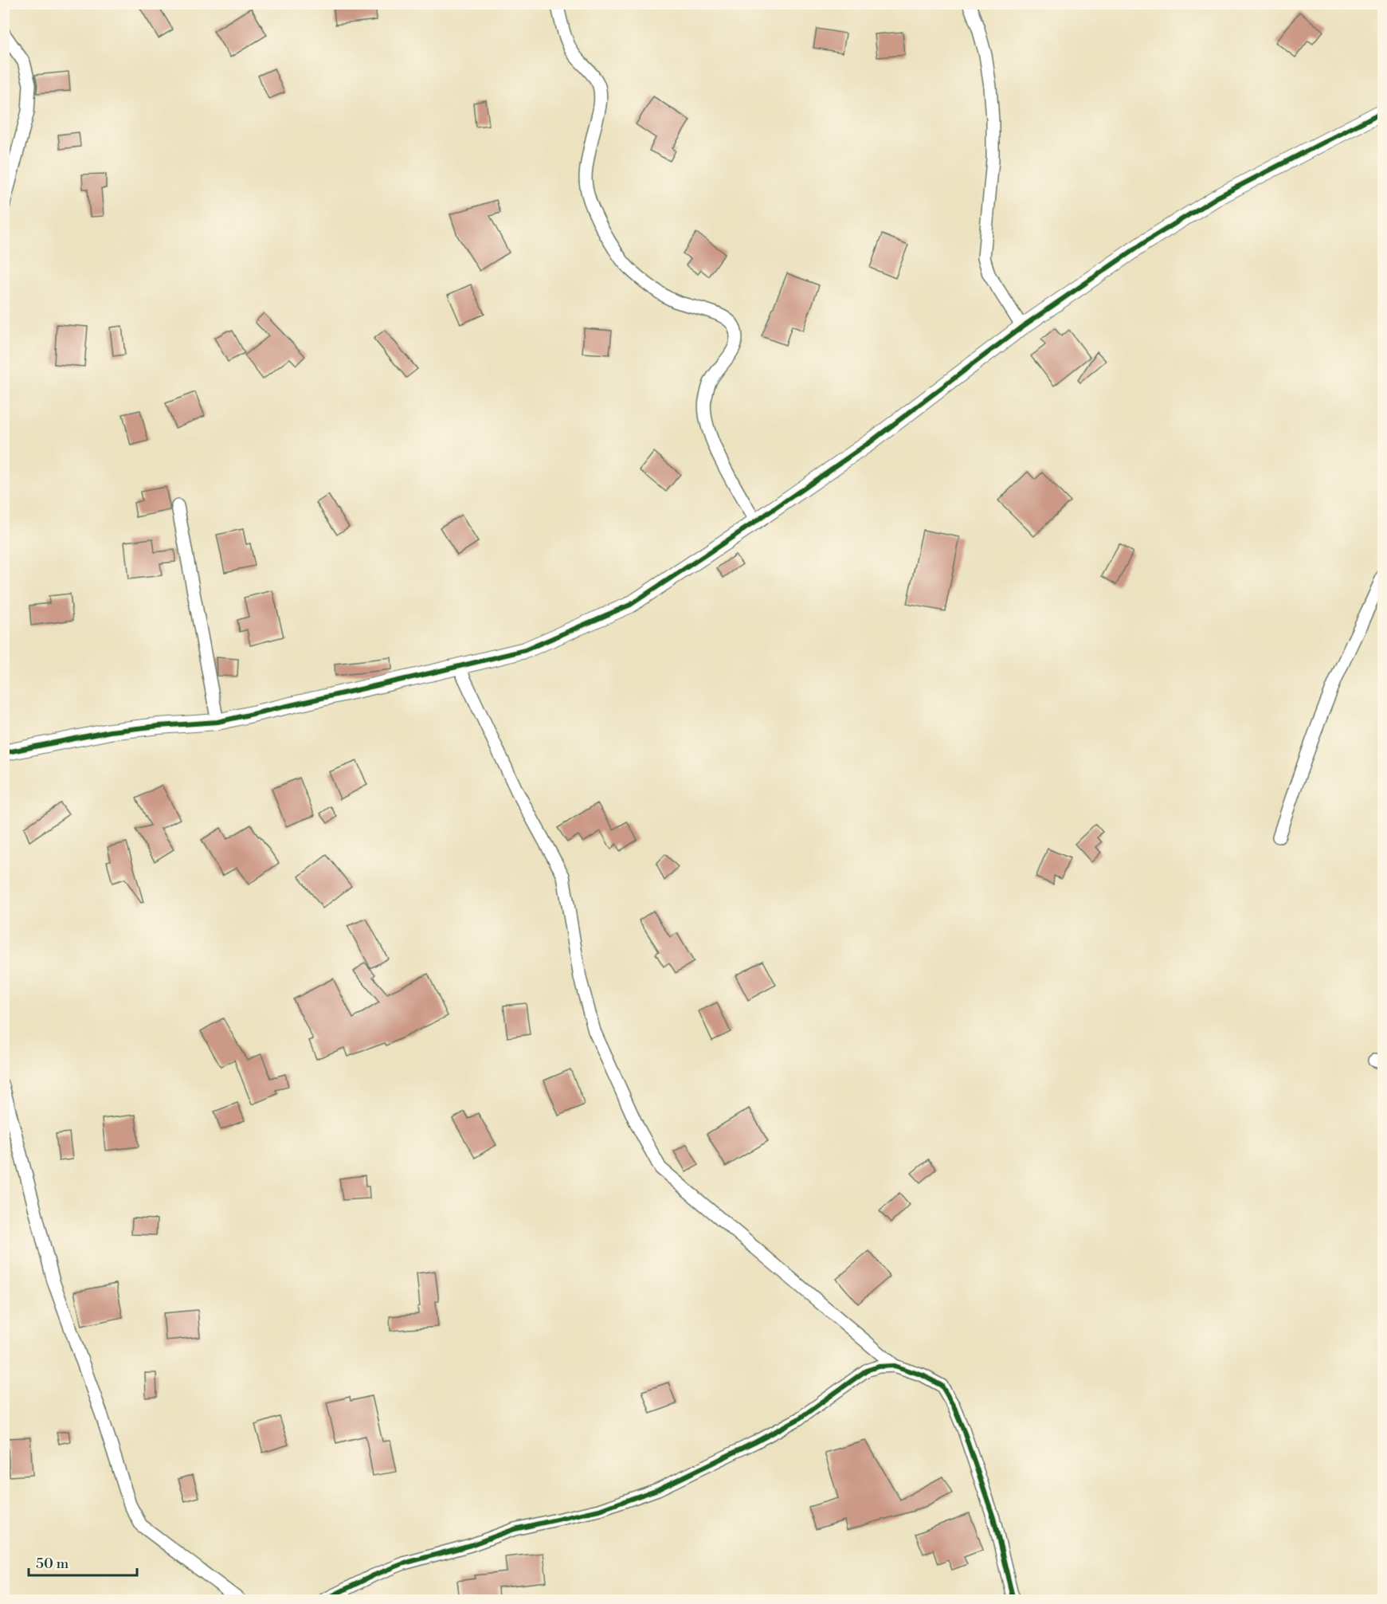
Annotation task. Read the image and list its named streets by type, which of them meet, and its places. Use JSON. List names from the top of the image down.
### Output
{
  "scale_bar": "50 m"
}
